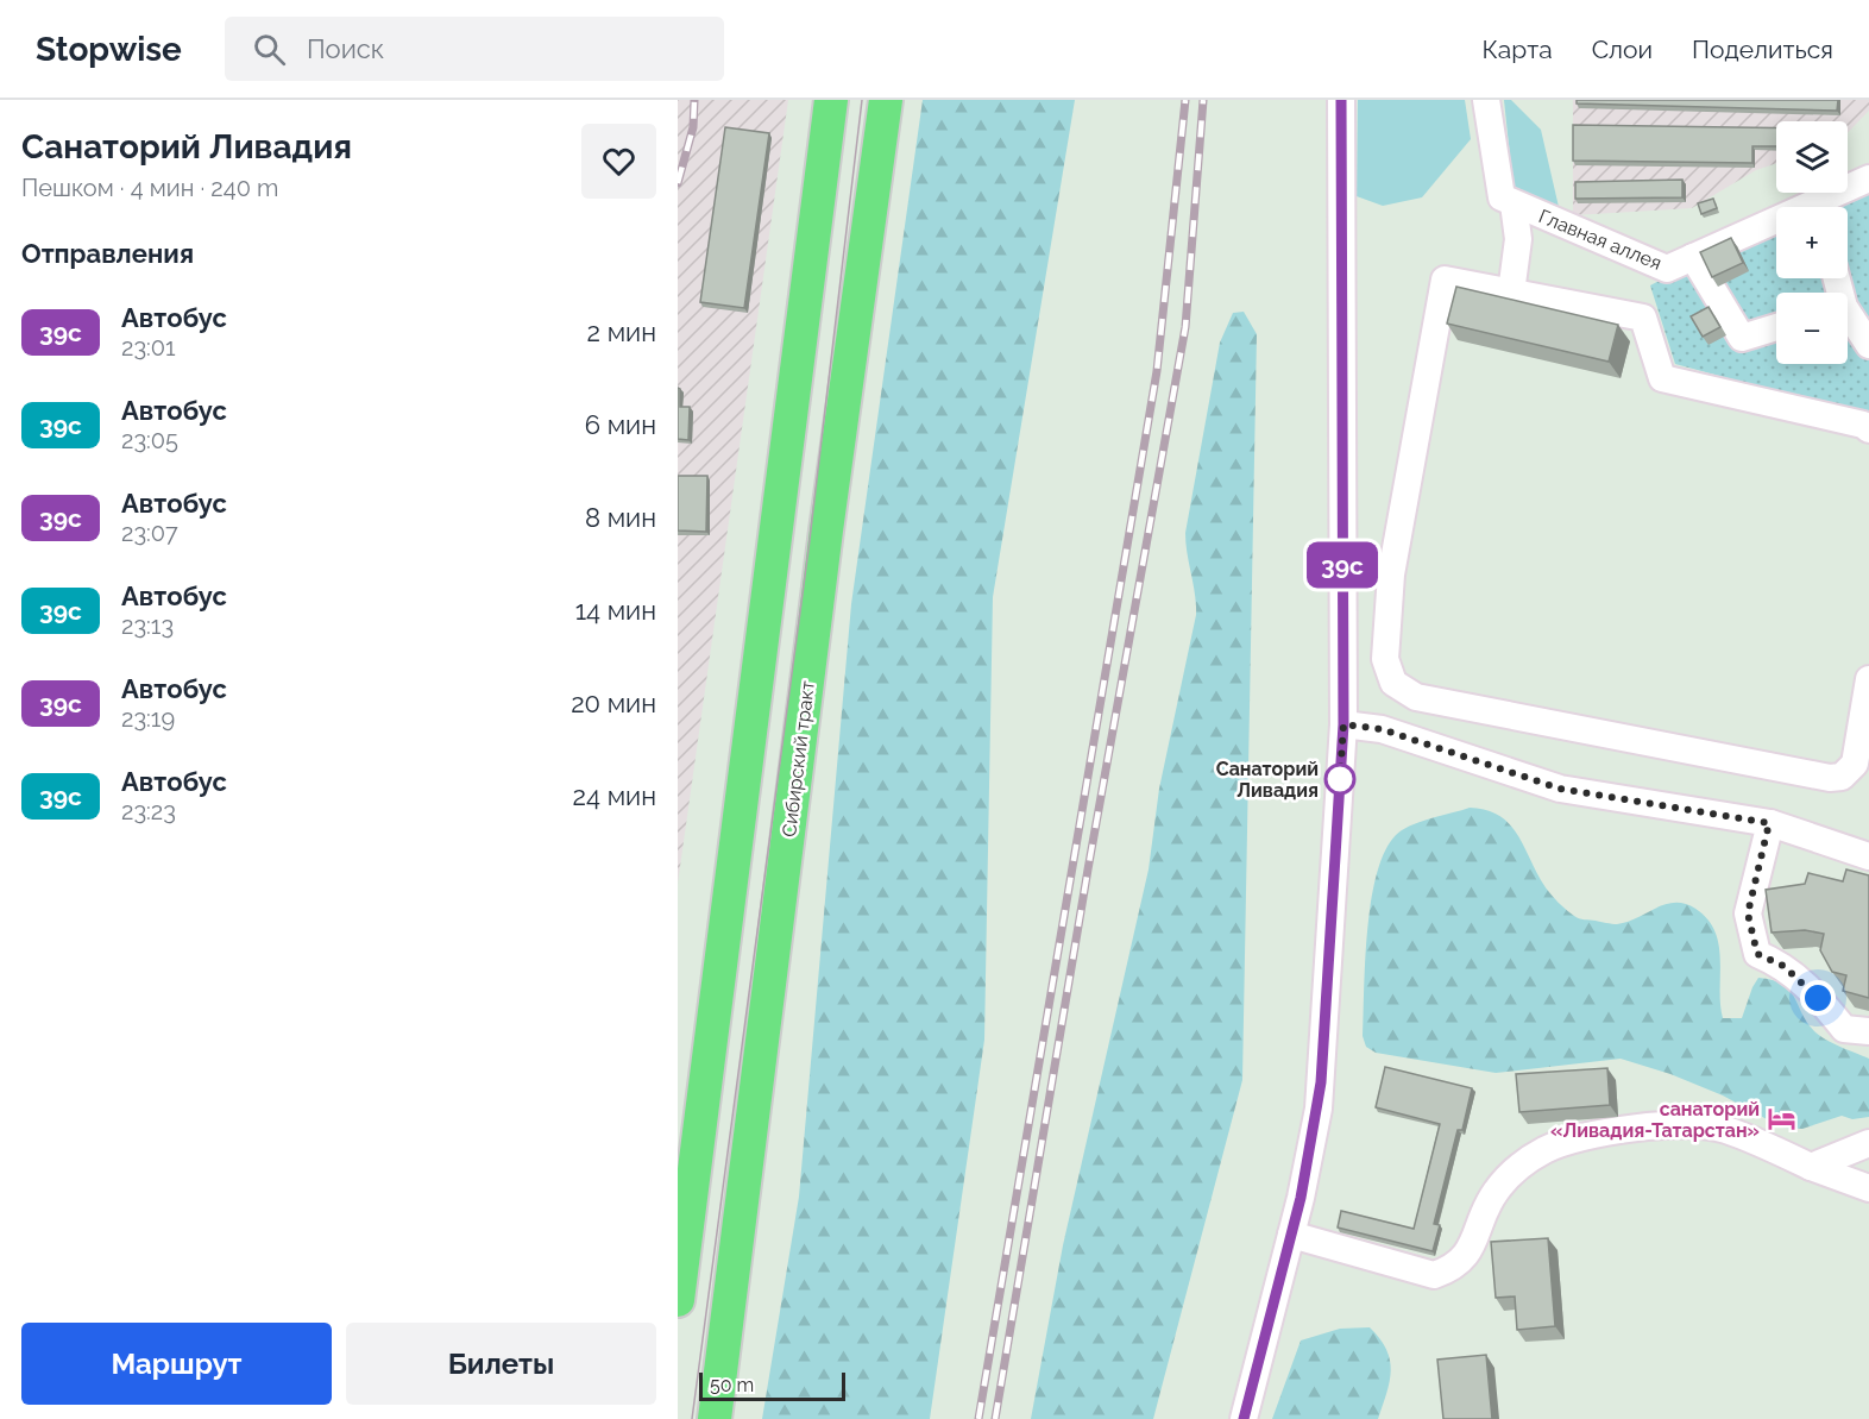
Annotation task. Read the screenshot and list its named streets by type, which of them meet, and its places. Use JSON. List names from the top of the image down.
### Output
{
  "streets": {
    "main road": ["Сибирский тракт"],
    "street": ["Главная аллея"]
  },
  "places": {
    "other": ["Санаторий Ливадия"],
    "hotel": ["санаторий «Ливадия-Татарстан»"]
  },
  "lines": ["bus line 39c"],
  "scale_bar": "50 m",
  "page": {
    "header": "Stopwise",
    "search": "Поиск",
    "nav": ["Карта", "Слои", "Поделиться"],
    "heading": [
      ["Санаторий Ливадия", "Пешком · 4 мин · 240 m"],
      "Отправления"
    ],
    "on_map": "39c",
    "map_buttons": ["+", "−"],
    "list": [
      {
        "mark": "39c",
        "name": "Автобус",
        "note": "23:01",
        "value": "2 мин"
      },
      {
        "mark": "39с",
        "name": "Автобус",
        "note": "23:05",
        "value": "6 мин"
      },
      {
        "mark": "39c",
        "name": "Автобус",
        "note": "23:07",
        "value": "8 мин"
      },
      {
        "mark": "39с",
        "name": "Автобус",
        "note": "23:13",
        "value": "14 мин"
      },
      {
        "mark": "39c",
        "name": "Автобус",
        "note": "23:19",
        "value": "20 мин"
      },
      {
        "mark": "39с",
        "name": "Автобус",
        "note": "23:23",
        "value": "24 мин"
      }
    ],
    "buttons": ["Маршрут", "Билеты"],
    "scale": "50 m"
  }
}
